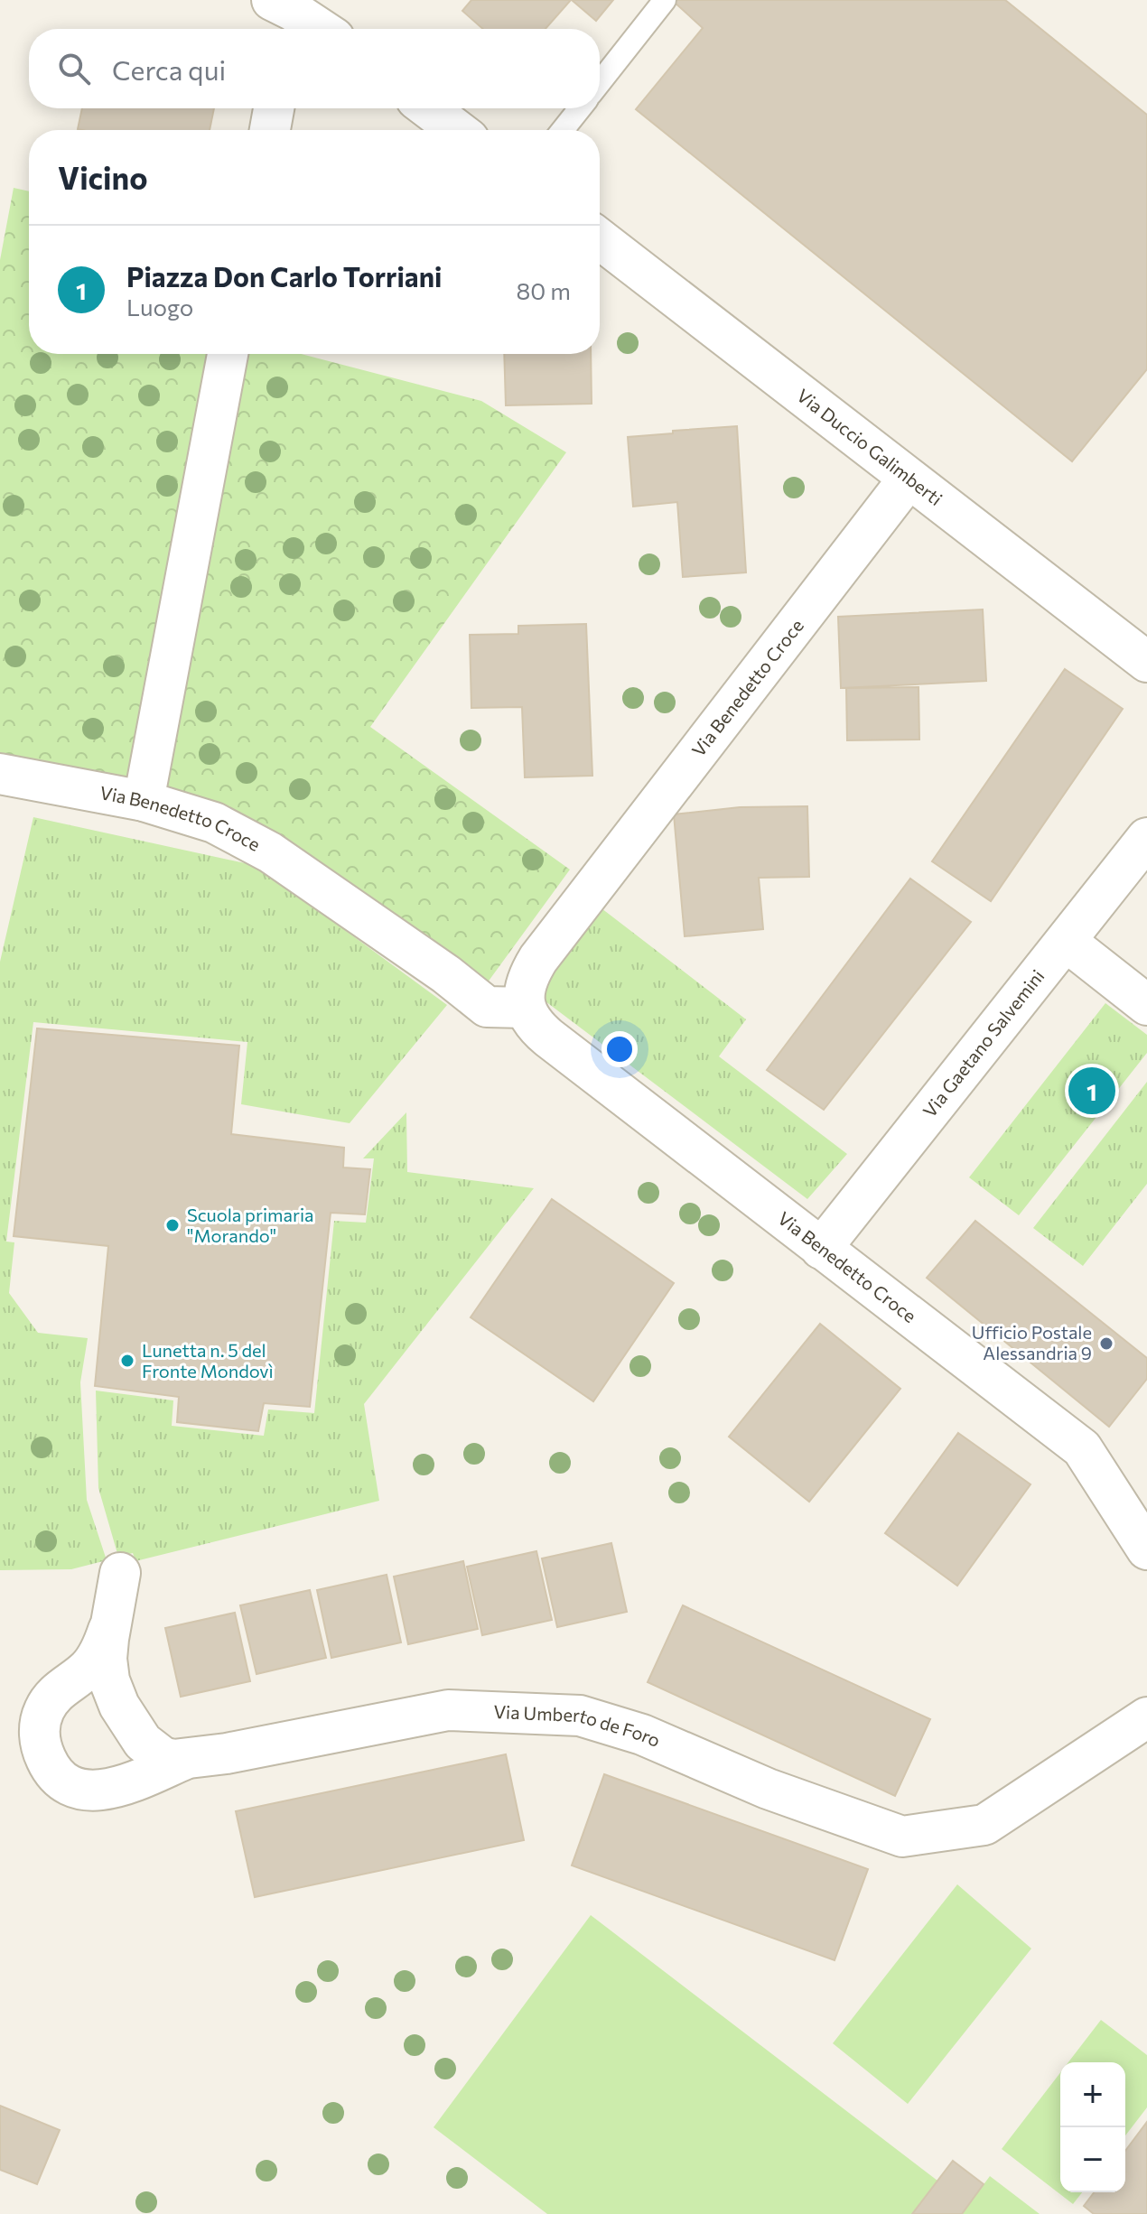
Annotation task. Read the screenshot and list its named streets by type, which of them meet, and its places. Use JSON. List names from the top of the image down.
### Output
{
  "streets": {
    "street": [
      "Via Duccio Galimberti",
      "Via Benedetto Croce",
      "Via Gaetano Salvemini",
      "Via Umberto de Foro"
    ]
  },
  "crossings": [
    ["Via Duccio Galimberti", "Via Benedetto Croce"],
    ["Via Benedetto Croce", "Via Gaetano Salvemini"]
  ],
  "places": ["Scuola primaria \"Morando\"", "Ufficio Postale Alessandria 9", "Lunetta n. 5 del Fronte Mondovì"],
  "page": {
    "search": "Cerca qui",
    "heading": "Vicino",
    "list": [
      {
        "mark": "1",
        "name": "Piazza Don Carlo Torriani",
        "note": "Luogo",
        "value": "80 m"
      }
    ],
    "pins": "1",
    "map_buttons": ["+", "−"]
  }
}
